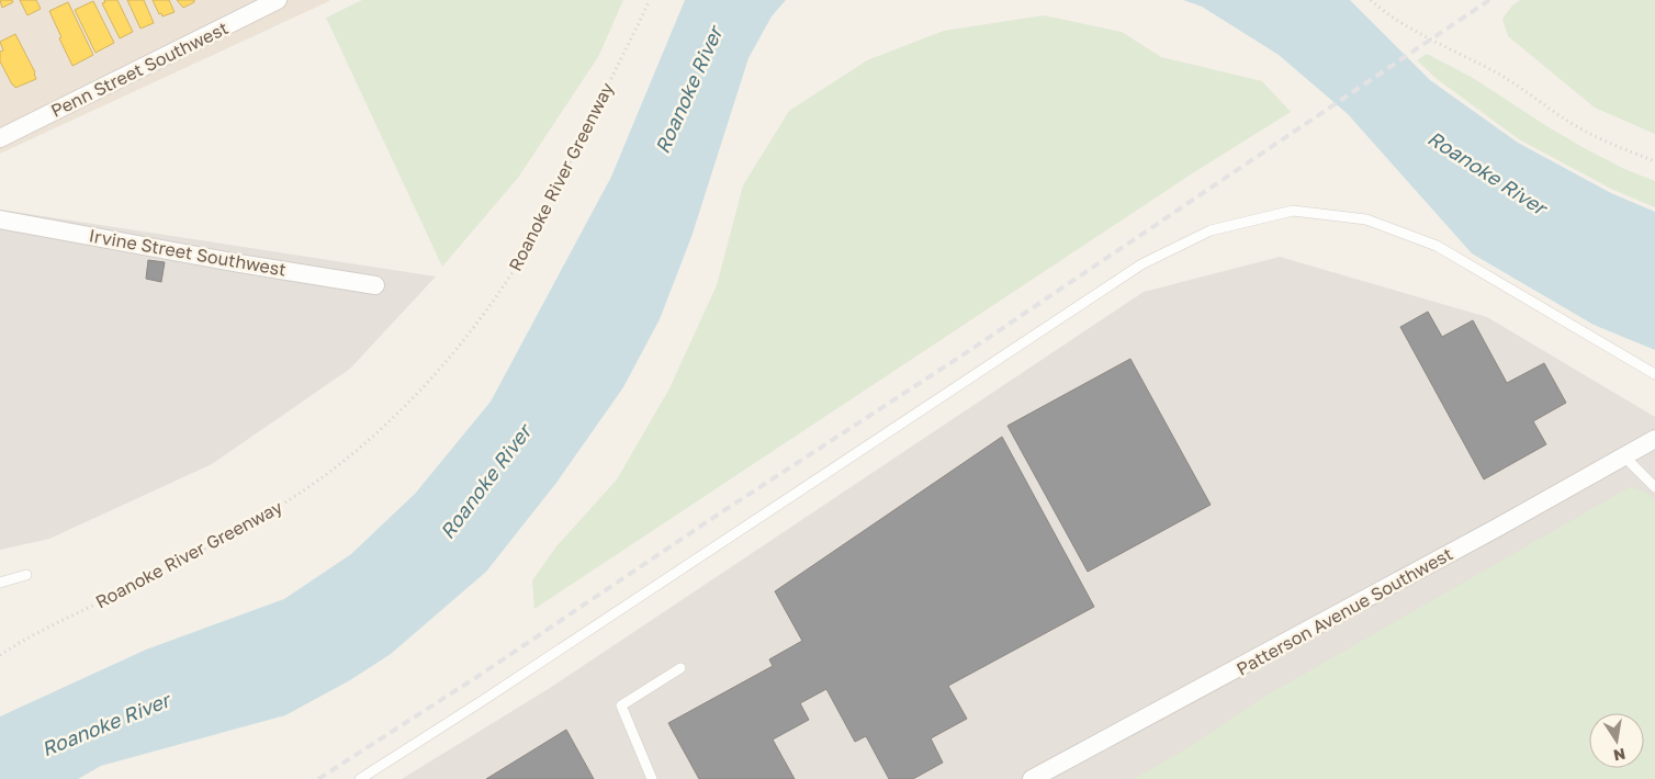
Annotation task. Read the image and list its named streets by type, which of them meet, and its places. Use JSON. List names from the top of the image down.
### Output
{
  "streets": {
    "street": ["Penn Street Southwest", "Irvine Street Southwest", "Patterson Avenue Southwest"],
    "path": ["Roanoke River Greenway"]
  },
  "water": ["Roanoke River"],
  "north": "bottom"
}
